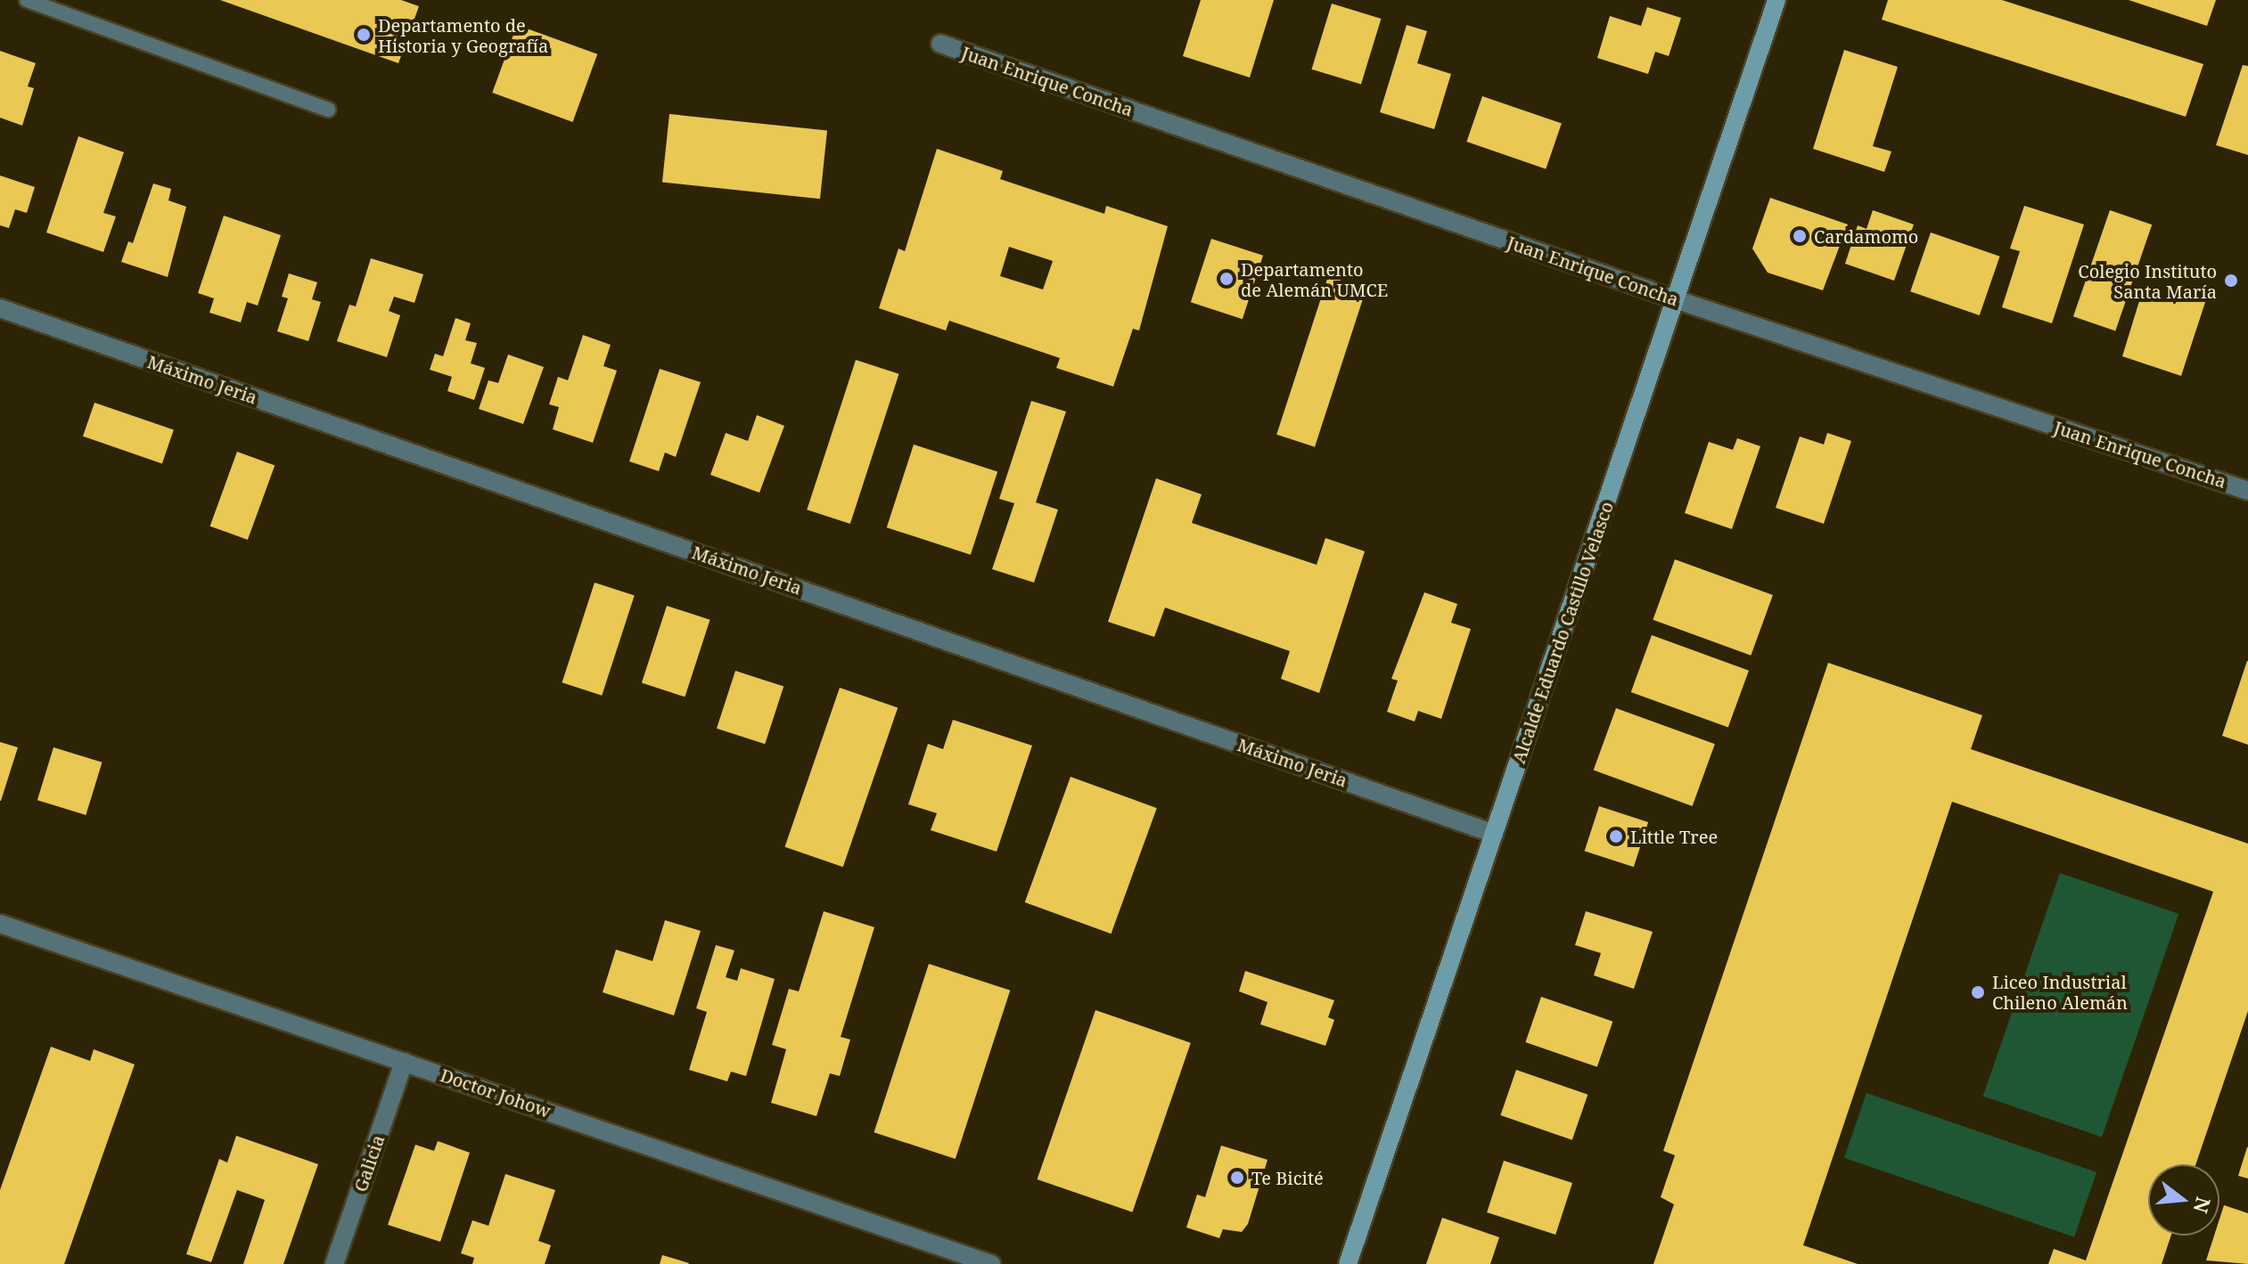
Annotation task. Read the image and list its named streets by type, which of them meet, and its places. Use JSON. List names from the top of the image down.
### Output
{
  "streets": {
    "main road": ["Alcalde Eduardo Castillo Velasco"],
    "street": [
      "Juan Enrique Concha",
      "Máximo Jeria",
      "Doctor Johow",
      "Galicia"
    ]
  },
  "crossings": [
    ["Juan Enrique Concha", "Alcalde Eduardo Castillo Velasco"],
    ["Máximo Jeria", "Alcalde Eduardo Castillo Velasco"],
    ["Doctor Johow", "Galicia"]
  ],
  "places": [
    "Departamento de Historia y Geografía",
    "Cardamomo",
    "Departamento de Alemán UMCE",
    "Colegio Instituto Santa María",
    "Little Tree",
    "Liceo Industrial Chileno Alemán",
    "Te Bicité"
  ],
  "north": "right"
}
